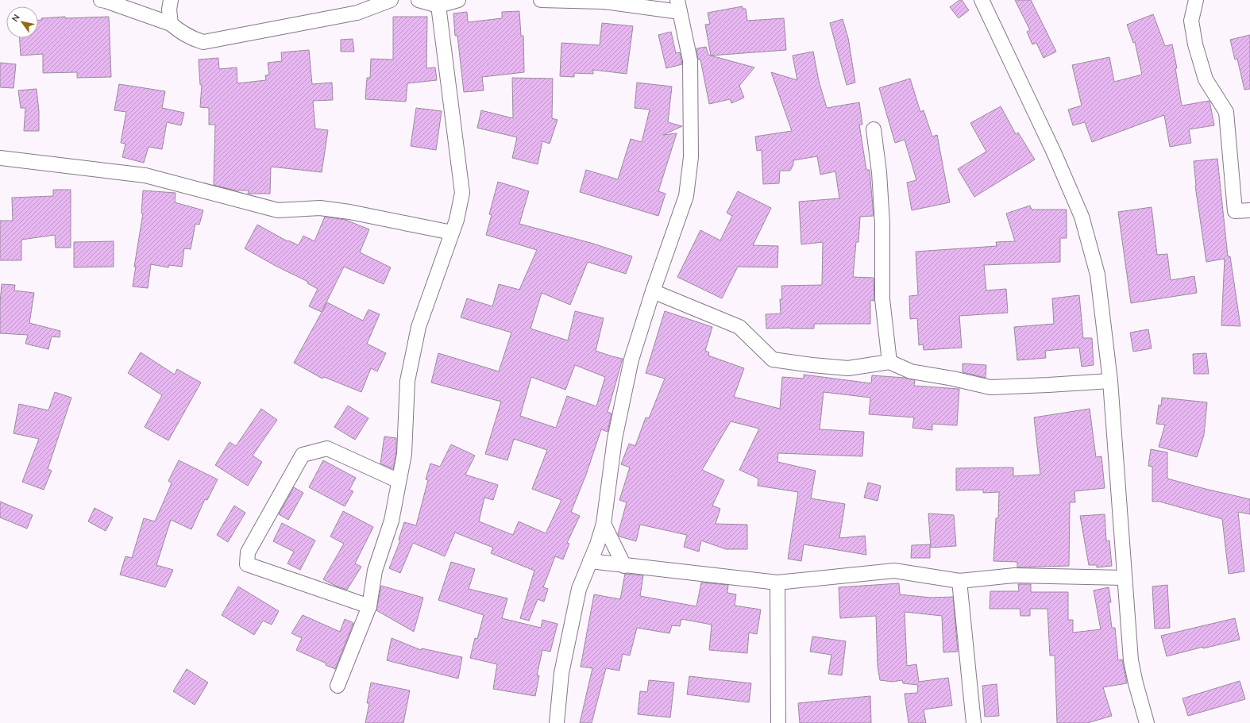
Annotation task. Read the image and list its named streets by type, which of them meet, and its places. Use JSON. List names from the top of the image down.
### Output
{
  "north": "top left"
}
